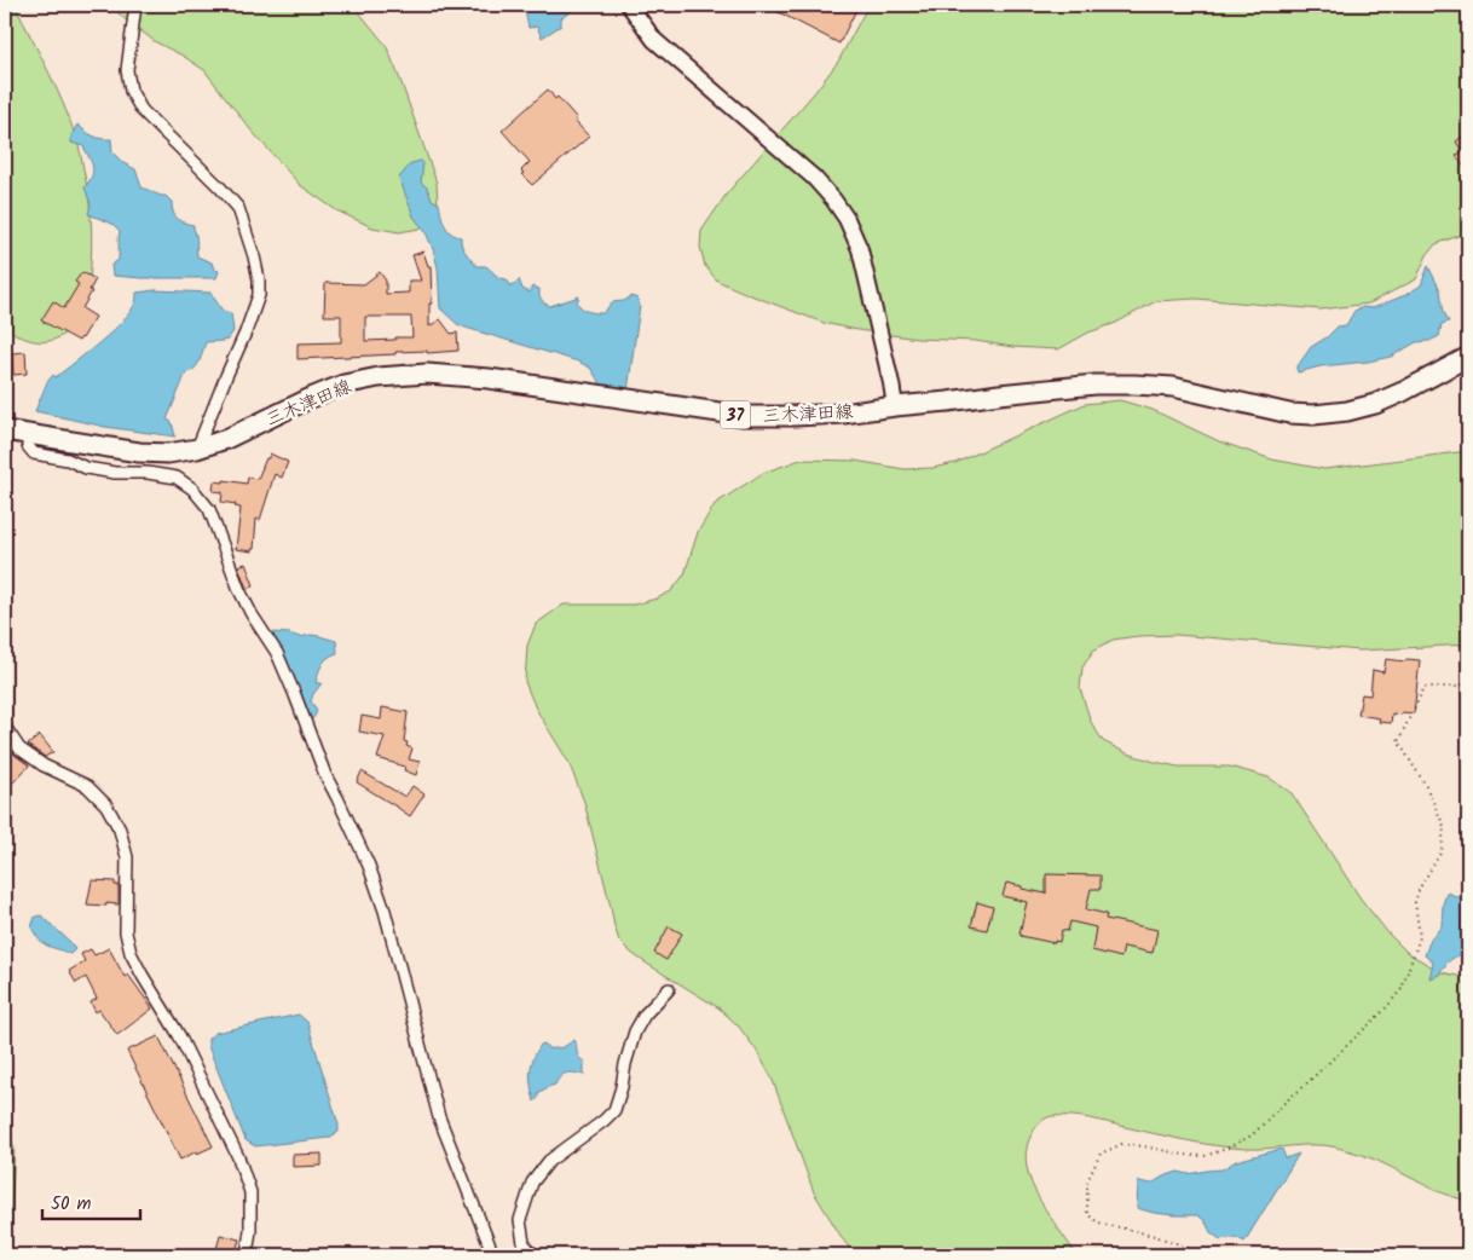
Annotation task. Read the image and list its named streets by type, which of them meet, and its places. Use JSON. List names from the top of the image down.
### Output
{
  "streets": {
    "main road": ["三木津田線", "37"]
  },
  "scale_bar": "50 m"
}
